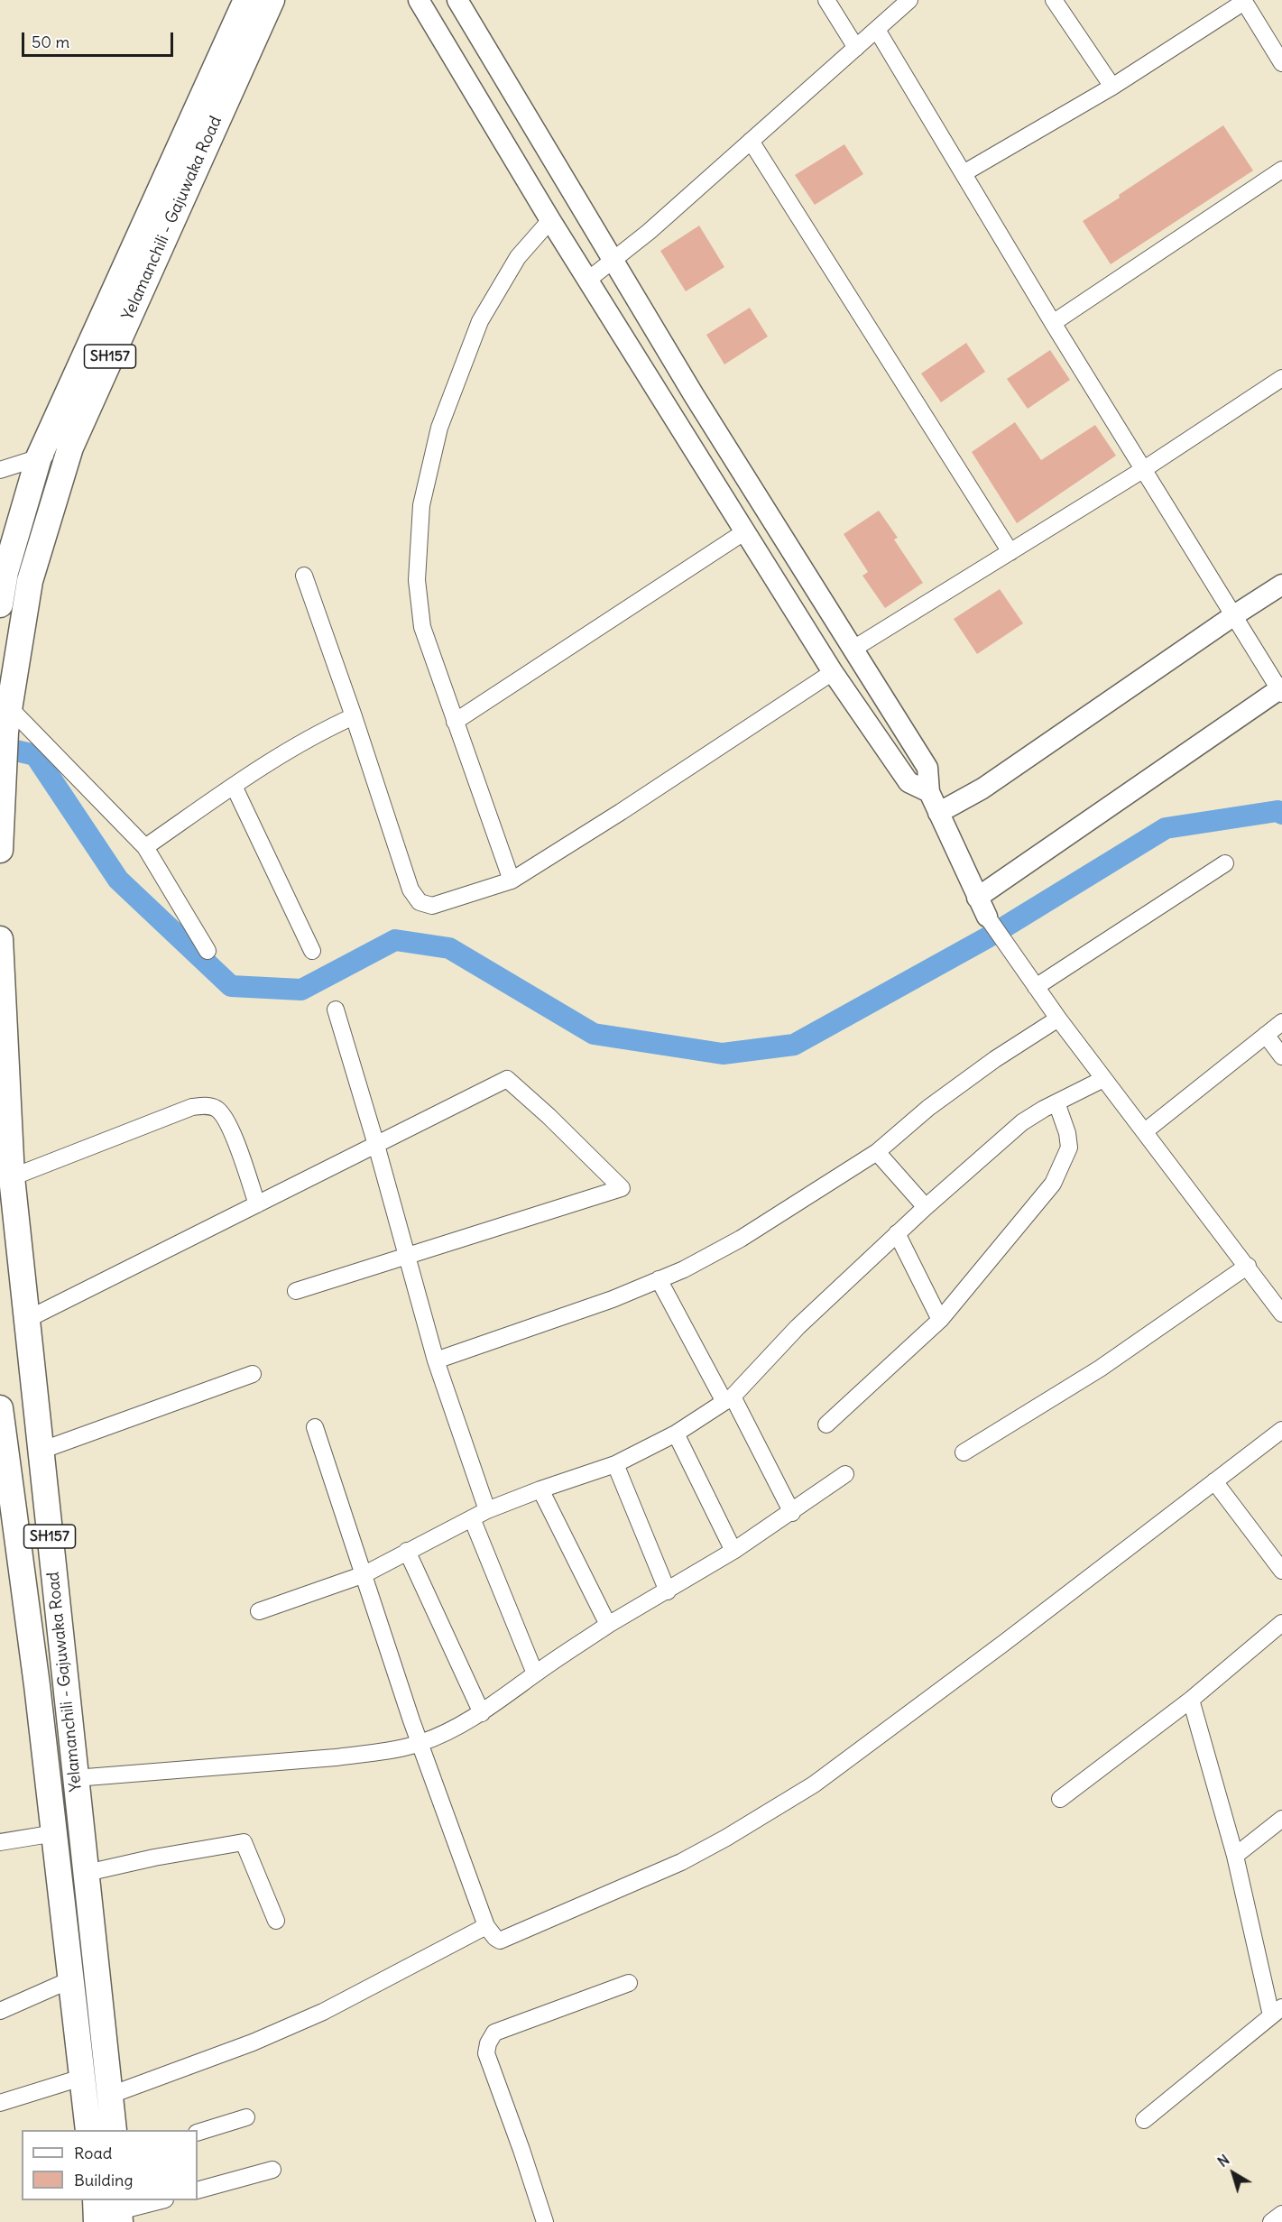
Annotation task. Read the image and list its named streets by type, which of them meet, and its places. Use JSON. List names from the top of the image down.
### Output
{
  "streets": {
    "main road": ["Yelamanchili - Gajuwaka Road", "SH157"]
  },
  "legend": ["Road", "Building"],
  "scale_bar": "50 m",
  "north": "top left"
}
